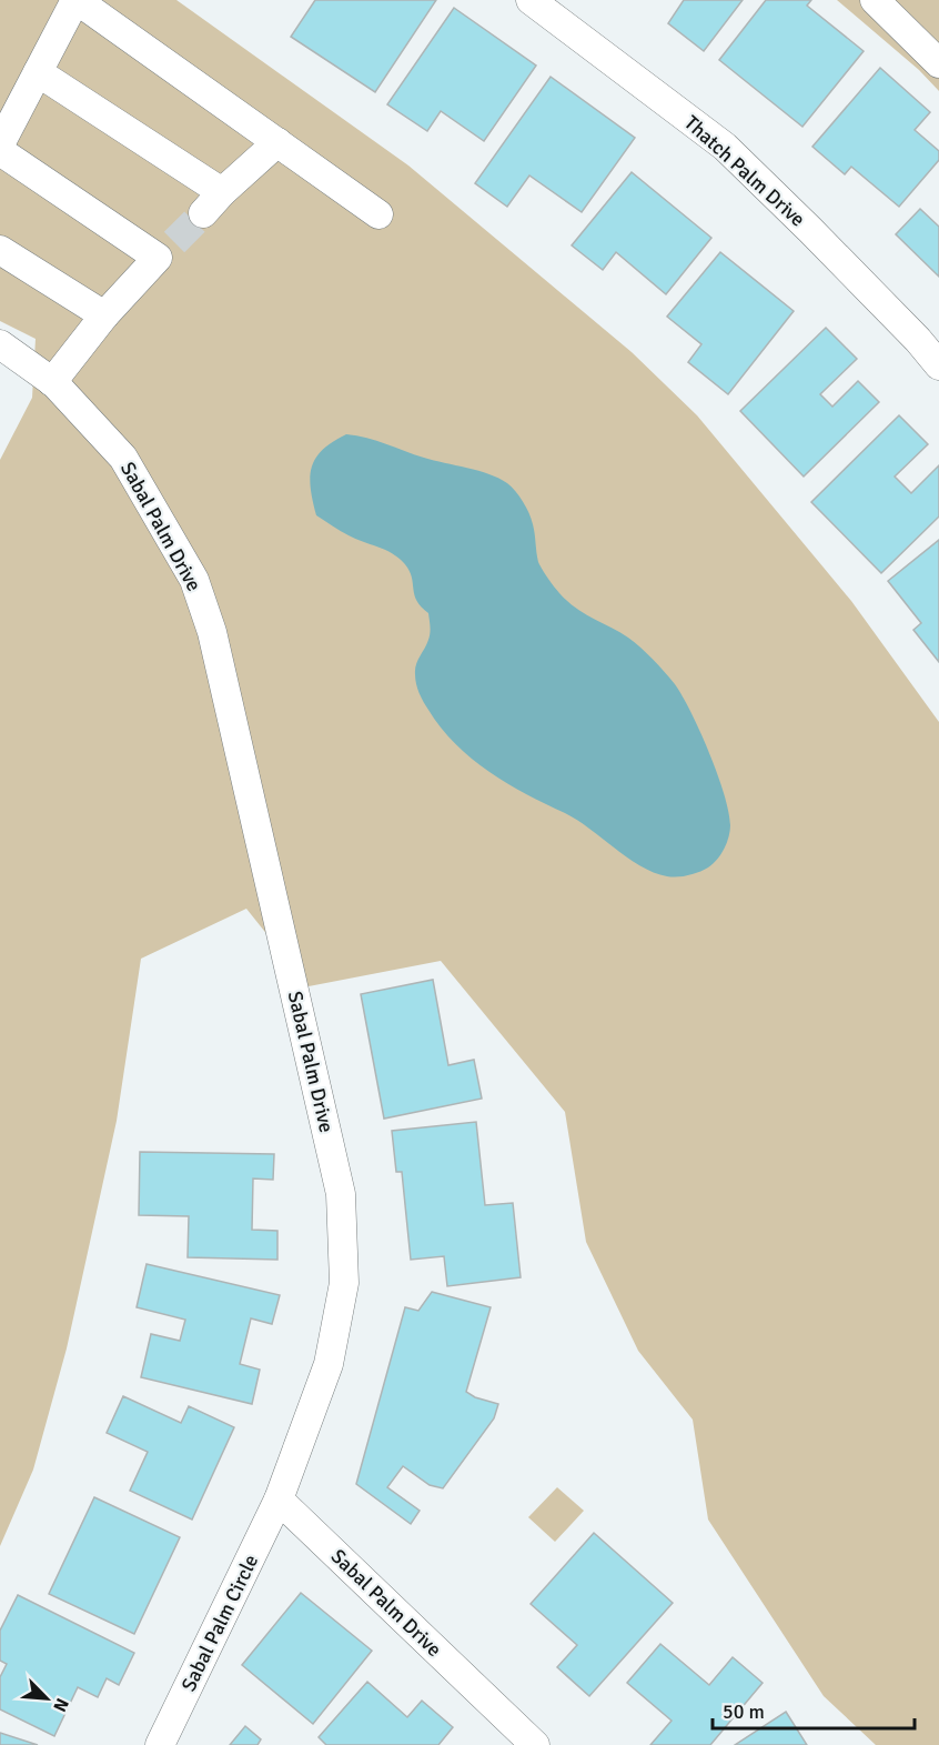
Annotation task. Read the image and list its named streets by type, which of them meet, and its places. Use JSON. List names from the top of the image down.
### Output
{
  "streets": {
    "street": ["Thatch Palm Drive", "Sabal Palm Drive", "Sabal Palm Circle"]
  },
  "crossings": [
    ["Sabal Palm Drive", "Sabal Palm Circle"]
  ],
  "scale_bar": "50 m",
  "north": "bottom right"
}
